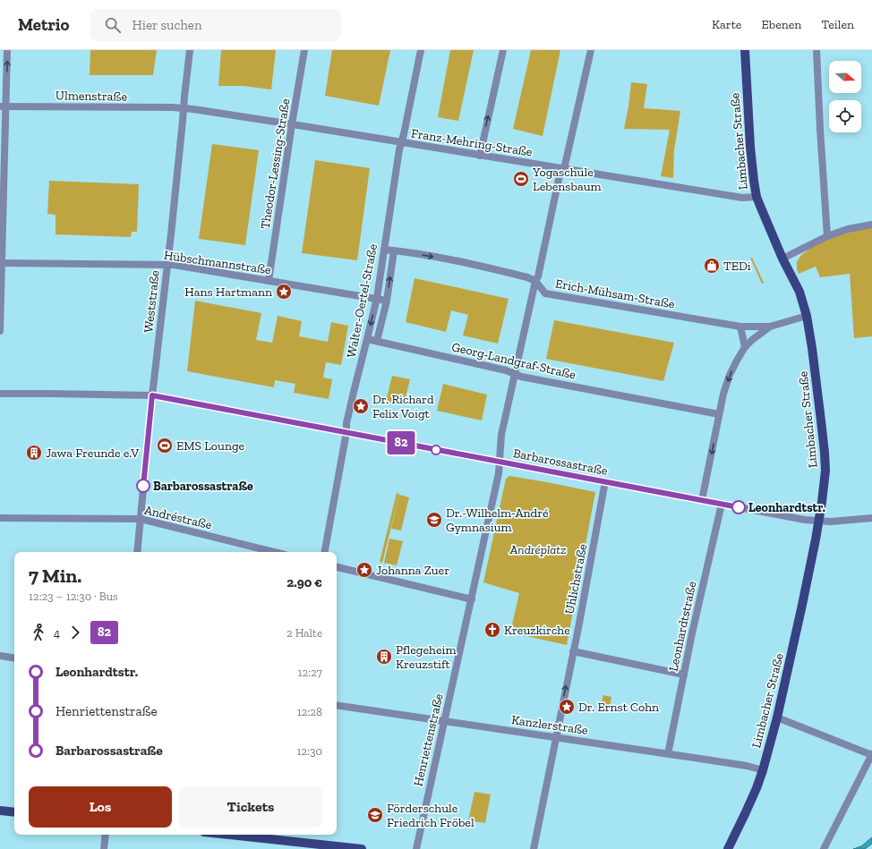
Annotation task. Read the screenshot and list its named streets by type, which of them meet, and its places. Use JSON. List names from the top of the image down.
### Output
{
  "streets": {
    "main road": ["Limbacher Straße"],
    "street": [
      "Ulmenstraße",
      "Franz-Mehring-Straße",
      "Theodor-Lessing-Straße",
      "Hübschmannstraße",
      "Erich-Mühsam-Straße",
      "Walter-Oertel-Straße",
      "Weststraße",
      "Georg-Landgraf-Straße",
      "Barbarossastraße",
      "Andréstraße",
      "Uhlichstraße",
      "Leonhardtstraße",
      "Kanzlerstraße",
      "Henriettenstraße"
    ]
  },
  "crossings": [
    ["Ulmenstraße", "Franz-Mehring-Straße"],
    ["Ulmenstraße", "Weststraße"],
    ["Limbacher Straße", "Franz-Mehring-Straße"],
    ["Limbacher Straße", "Erich-Mühsam-Straße"],
    ["Limbacher Straße", "Barbarossastraße"],
    ["Limbacher Straße", "Kanzlerstraße"],
    ["Franz-Mehring-Straße", "Theodor-Lessing-Straße"],
    ["Franz-Mehring-Straße", "Walter-Oertel-Straße"],
    ["Franz-Mehring-Straße", "Weststraße"],
    ["Franz-Mehring-Straße", "Henriettenstraße"],
    ["Theodor-Lessing-Straße", "Hübschmannstraße"],
    ["Hübschmannstraße", "Walter-Oertel-Straße"],
    ["Hübschmannstraße", "Weststraße"],
    ["Erich-Mühsam-Straße", "Walter-Oertel-Straße"],
    ["Erich-Mühsam-Straße", "Henriettenstraße"],
    ["Walter-Oertel-Straße", "Georg-Landgraf-Straße"],
    ["Walter-Oertel-Straße", "Barbarossastraße"],
    ["Weststraße", "Barbarossastraße"],
    ["Weststraße", "Andréstraße"],
    ["Georg-Landgraf-Straße", "Henriettenstraße"],
    ["Barbarossastraße", "Uhlichstraße"],
    ["Barbarossastraße", "Leonhardtstraße"],
    ["Barbarossastraße", "Henriettenstraße"],
    ["Uhlichstraße", "Kanzlerstraße"],
    ["Leonhardtstraße", "Kanzlerstraße"],
    ["Kanzlerstraße", "Henriettenstraße"]
  ],
  "parks": ["Andréplatz"],
  "places": {
    "sports": ["Yogaschule Lebensbaum", "EMS Lounge"],
    "shop": ["TEDi"],
    "place": [
      "Hans Hartmann",
      "Dr. Richard Felix Voigt",
      "Johanna Zuer",
      "Dr. Ernst Cohn"
    ],
    "building": ["Jawa Freunde e.V", "Pflegeheim Kreuzstift"],
    "other": ["Barbarossastraße", "Leonhardtstr."],
    "school or university": ["Dr.-Wilhelm-André Gymnasium", "Förderschule Friedrich Fröbel"],
    "church": ["Kreuzkirche"]
  },
  "lines": ["bus line 82"],
  "north": "right",
  "page": {
    "header": "Metrio",
    "search": "Hier suchen",
    "nav": ["Karte", "Ebenen", "Teilen"],
    "on_map": "82",
    "heading": ["7 Min.", "12:23 – 12:30 · Bus", "2.90 €"],
    "legs": ["4", "82", "2 Halte"],
    "list": [
      {
        "name": "Leonhardtstr.",
        "value": "12:27"
      },
      {
        "name": "Henriettenstraße",
        "value": "12:28"
      },
      {
        "name": "Barbarossastraße",
        "value": "12:30"
      }
    ],
    "buttons": ["Los", "Tickets"]
  }
}
